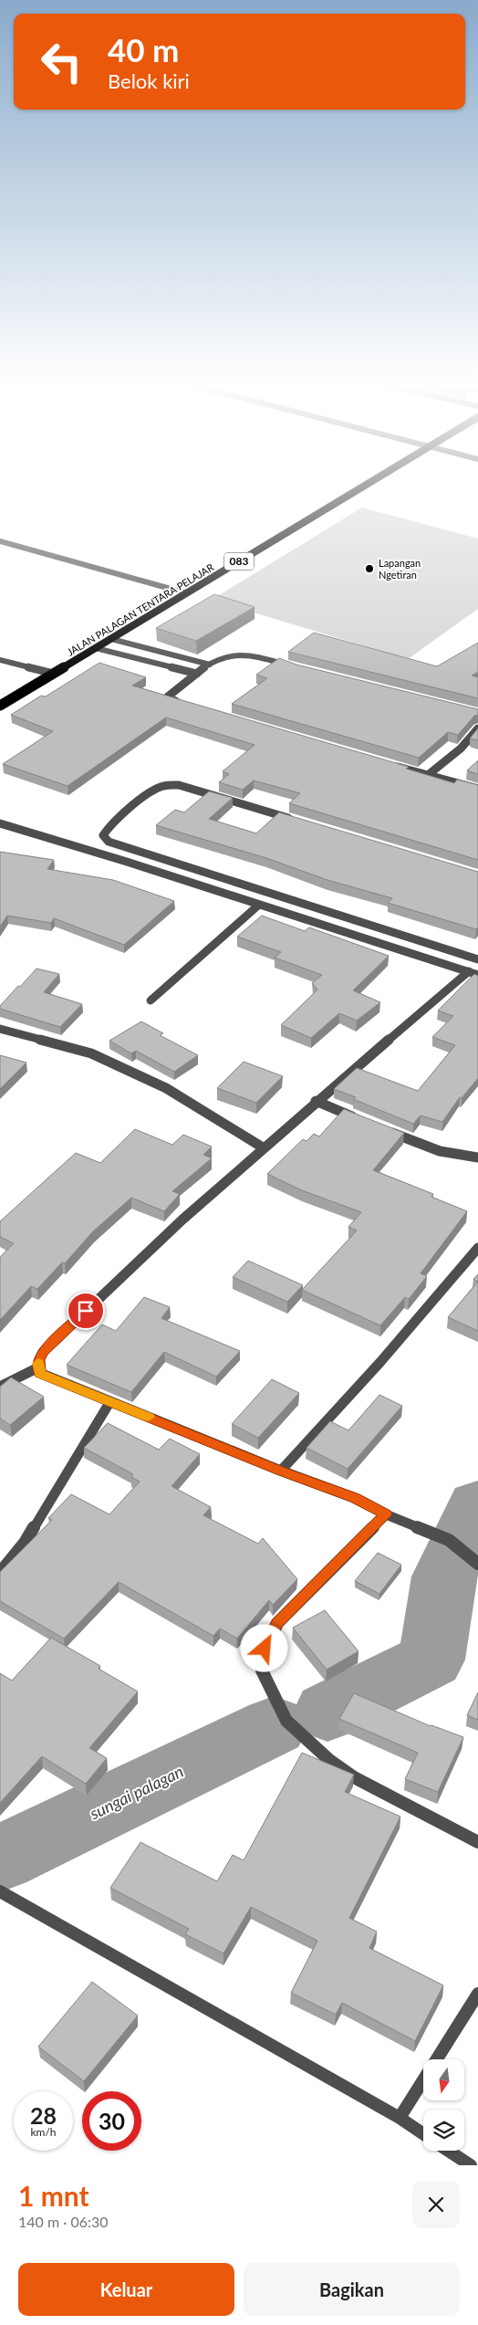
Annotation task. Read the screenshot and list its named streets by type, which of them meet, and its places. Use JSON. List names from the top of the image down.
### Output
{
  "streets": {
    "main road": ["083", "JALAN PALAGAN TENTARA PELAJAR"]
  },
  "water": ["sungai palagan"],
  "places": ["Lapangan Ngetiran"],
  "north": "bottom",
  "page": {
    "turn": ["40 m", "Belok kiri"],
    "speed": "28 km/h",
    "limit": "30",
    "heading": ["1 mnt", "140 m · 06:30"],
    "buttons": ["Keluar", "Bagikan"]
  }
}
